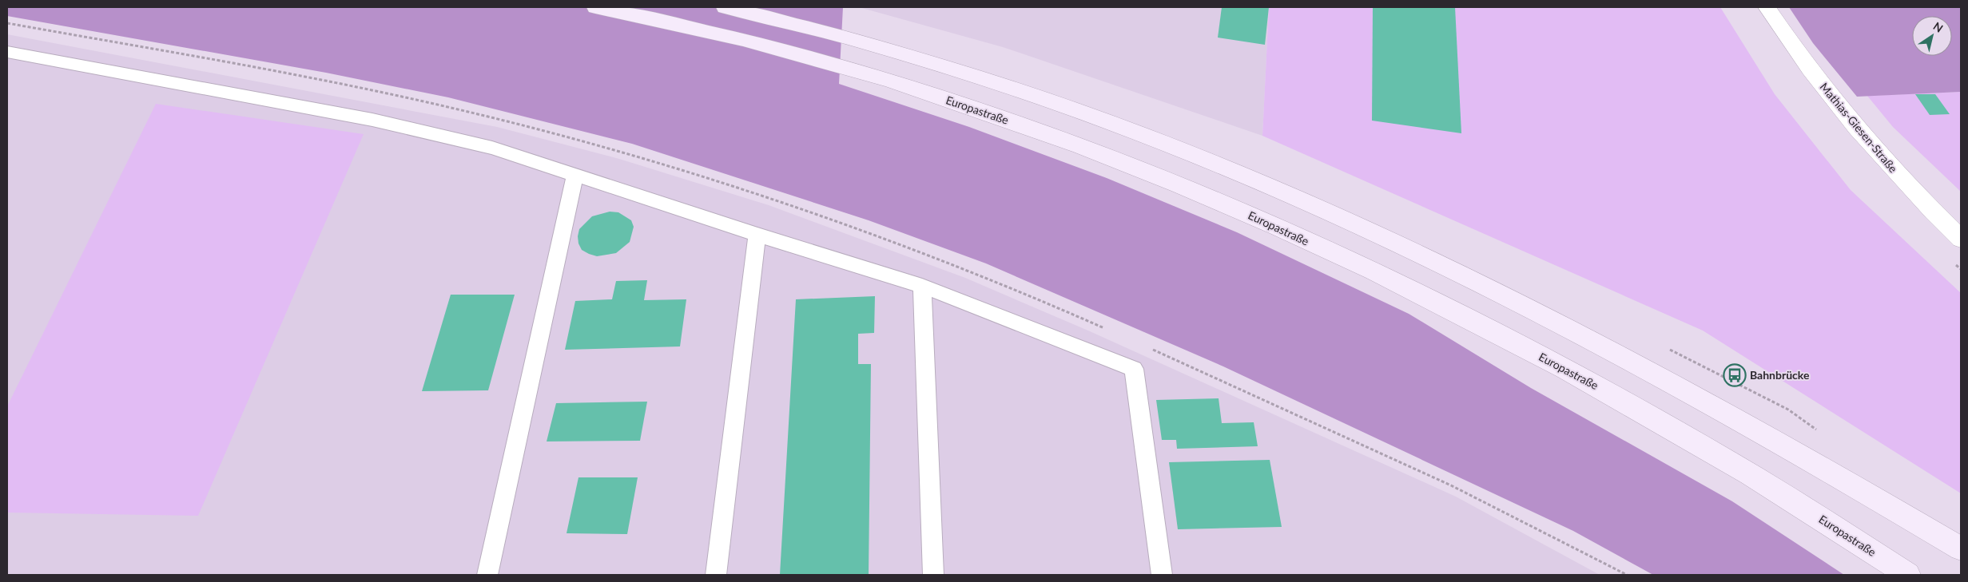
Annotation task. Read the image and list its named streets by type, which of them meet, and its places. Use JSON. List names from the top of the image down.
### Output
{
  "streets": {
    "main road": ["Europastraße"],
    "street": ["Mathias-Giesen-Straße"]
  },
  "places": {
    "bus stop": ["Bahnbrücke"]
  },
  "north": "top right"
}
